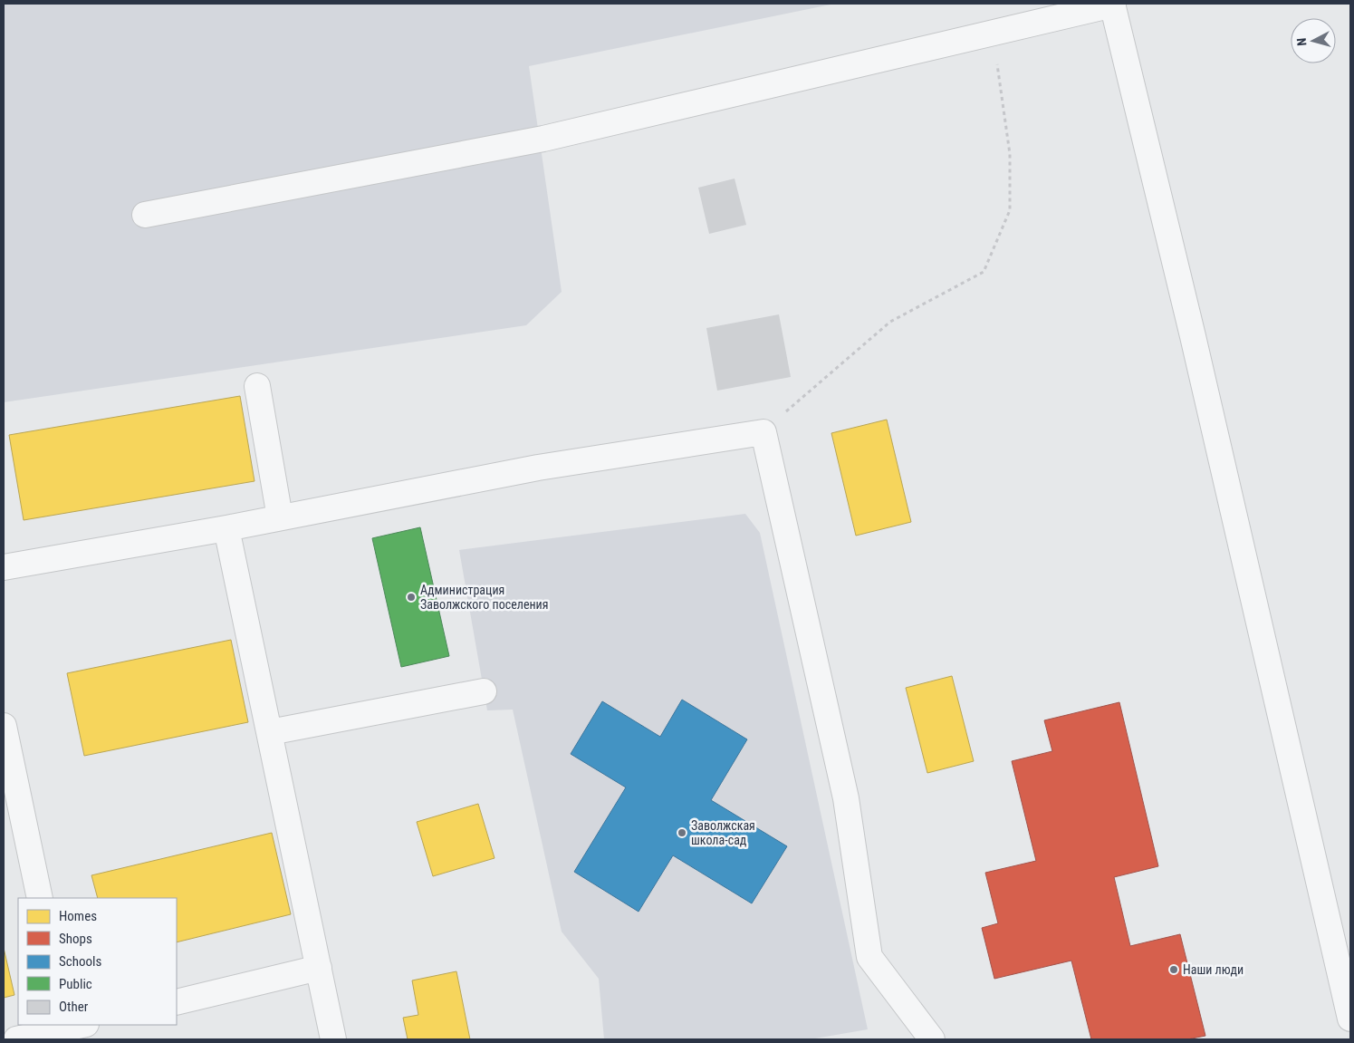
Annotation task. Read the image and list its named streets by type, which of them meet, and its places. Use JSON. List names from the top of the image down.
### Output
{
  "places": ["Администрация Заволжского поселения", "Заволжская школа-сад", "Наши люди"],
  "legend": [
    "Homes",
    "Shops",
    "Schools",
    "Public",
    "Other"
  ],
  "north": "left"
}
